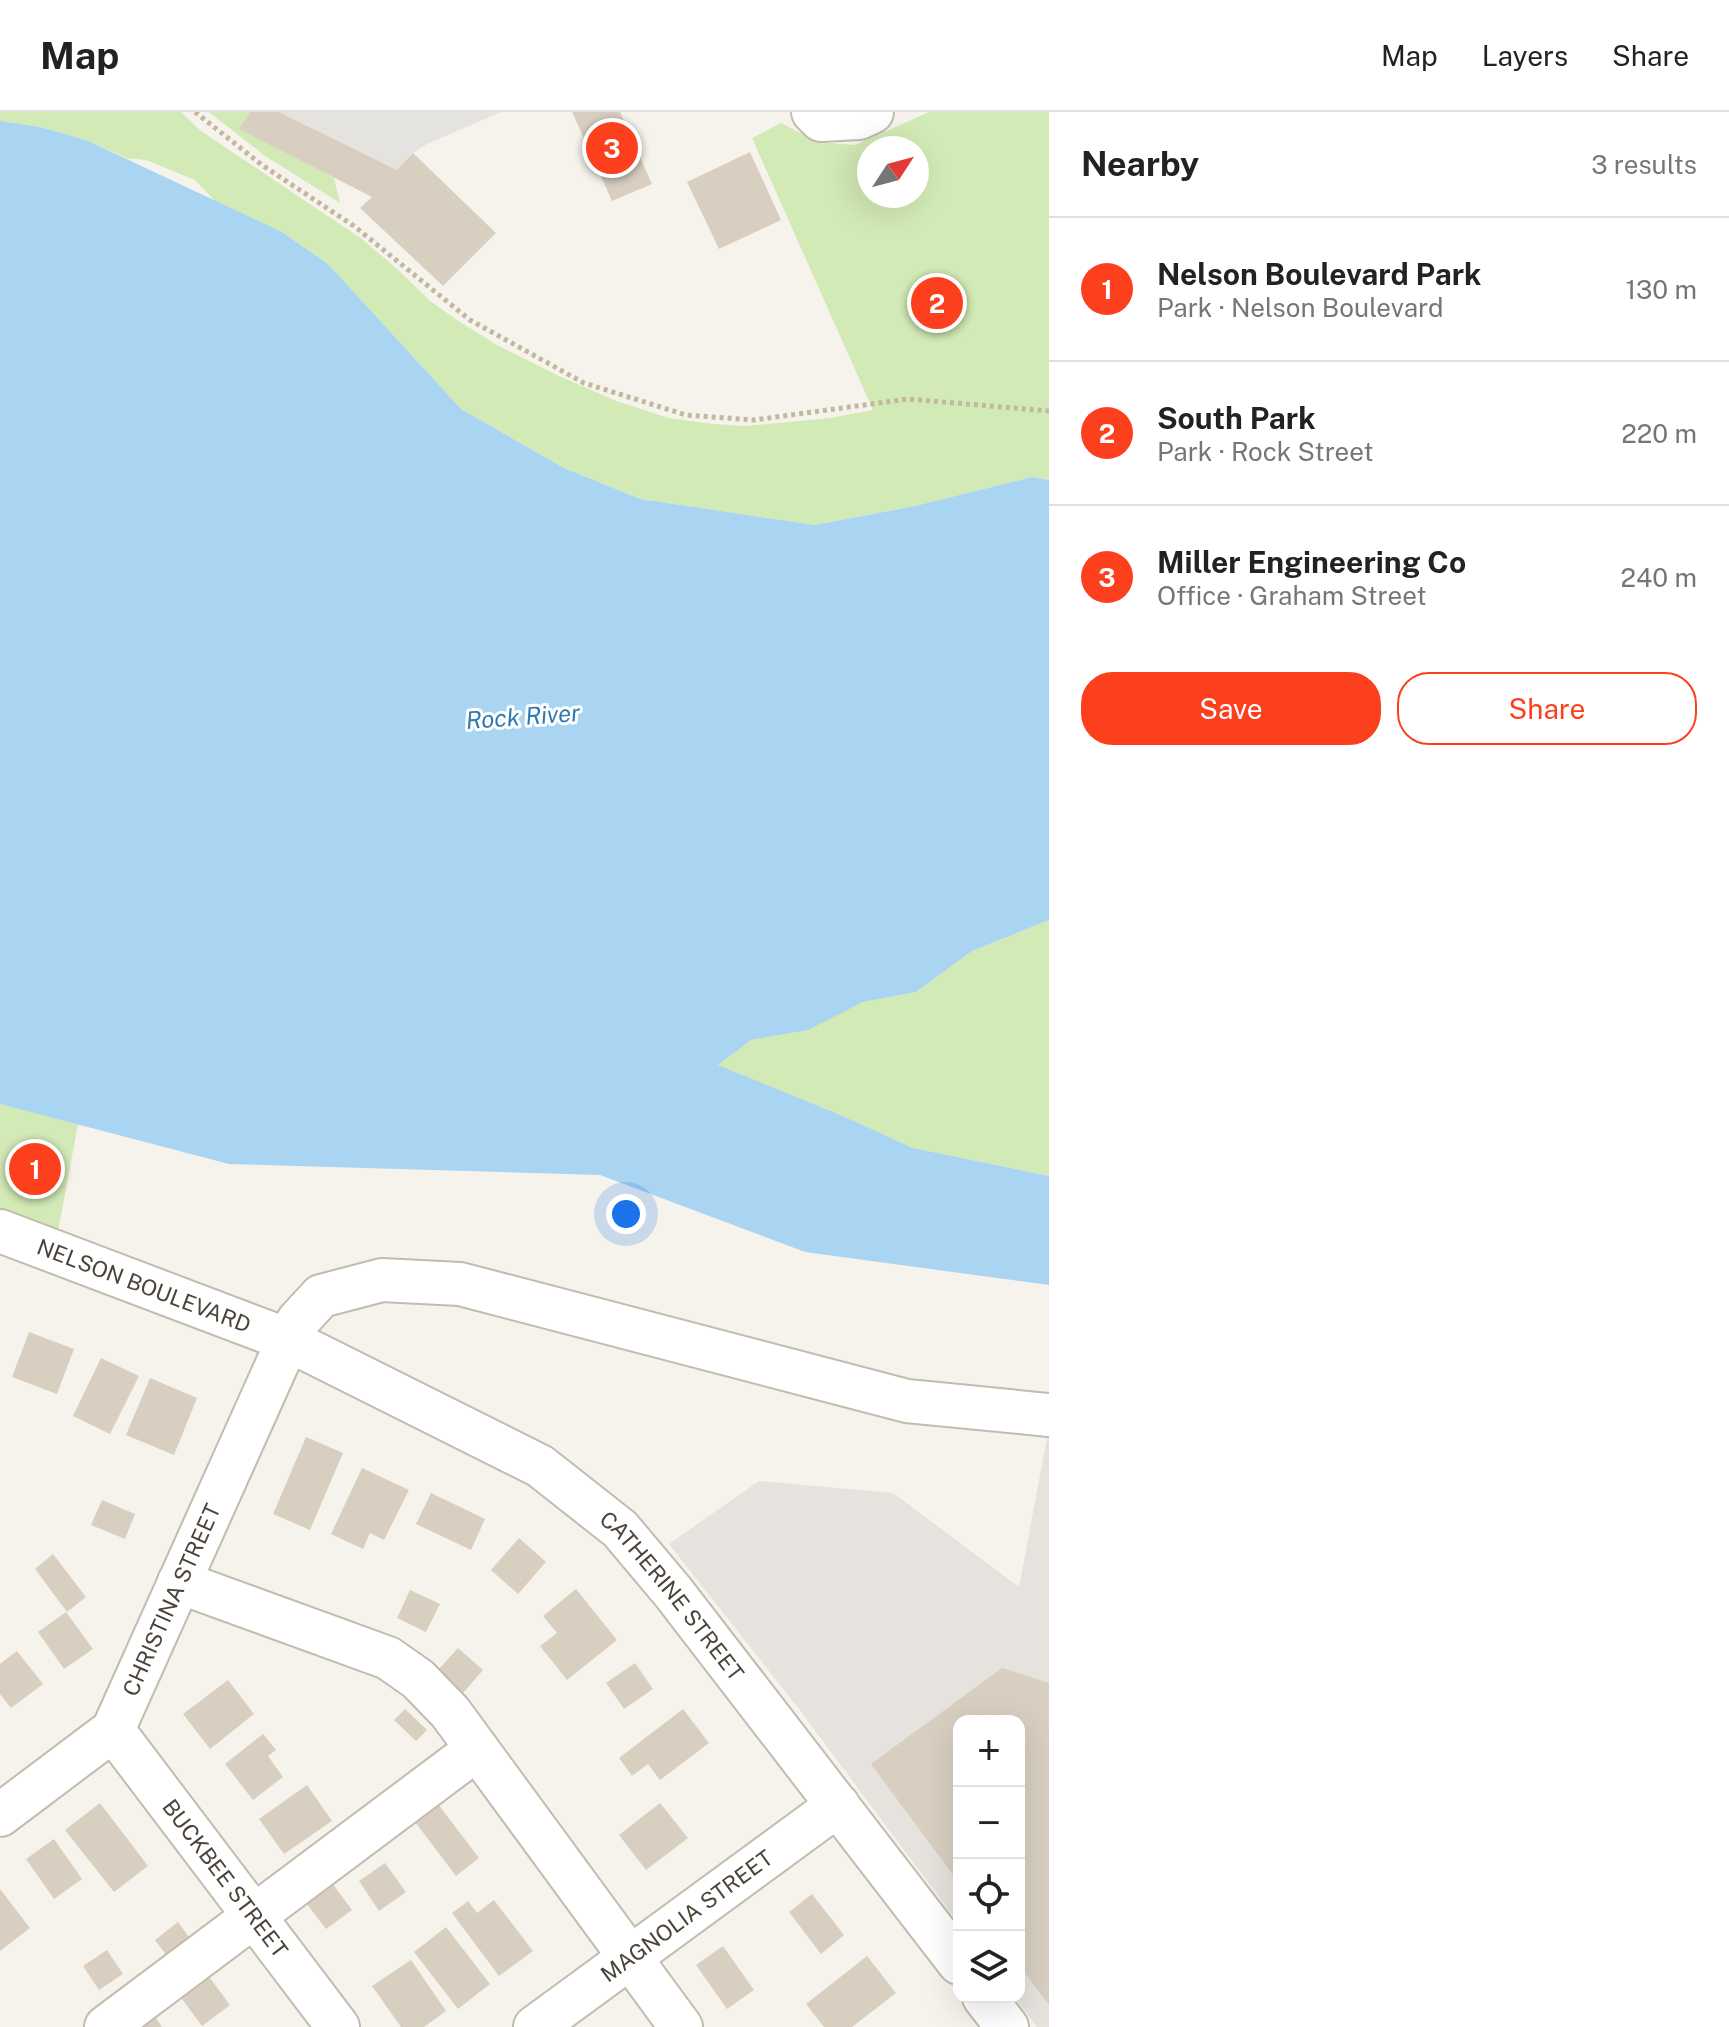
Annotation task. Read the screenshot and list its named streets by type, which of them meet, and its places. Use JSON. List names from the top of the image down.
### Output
{
  "streets": {
    "street": [
      "NELSON BOULEVARD",
      "CATHERINE STREET",
      "CHRISTINA STREET",
      "BUCKBEE STREET",
      "MAGNOLIA STREET"
    ]
  },
  "crossings": [
    ["NELSON BOULEVARD", "CATHERINE STREET"],
    ["NELSON BOULEVARD", "CHRISTINA STREET"],
    ["CATHERINE STREET", "CHRISTINA STREET"],
    ["CATHERINE STREET", "MAGNOLIA STREET"],
    ["CHRISTINA STREET", "BUCKBEE STREET"]
  ],
  "water": ["Rock River"],
  "north": "top right",
  "page": {
    "header": "Map",
    "nav": ["Map", "Layers", "Share"],
    "heading": ["Nearby", "3 results"],
    "pins": ["3", "2", "1"],
    "list": [
      {
        "mark": "1",
        "name": "Nelson Boulevard Park",
        "note": "Park · Nelson Boulevard",
        "value": "130 m"
      },
      {
        "mark": "2",
        "name": "South Park",
        "note": "Park · Rock Street",
        "value": "220 m"
      },
      {
        "mark": "3",
        "name": "Miller Engineering Co",
        "note": "Office · Graham Street",
        "value": "240 m"
      }
    ],
    "buttons": ["Save", "Share"],
    "map_buttons": ["+", "−"]
  }
}
